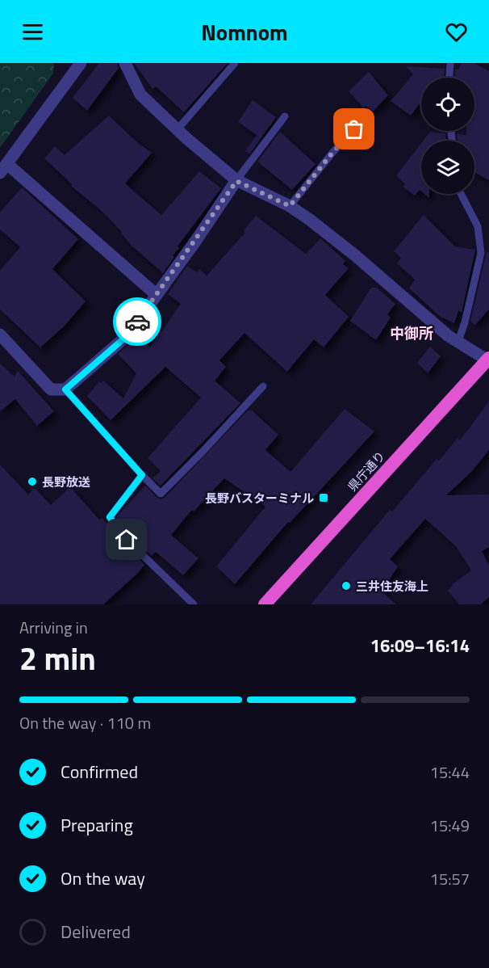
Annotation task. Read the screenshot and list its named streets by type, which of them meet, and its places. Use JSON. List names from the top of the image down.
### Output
{
  "streets": {
    "highway": ["県庁通り"]
  },
  "districts": ["中御所"],
  "places": {
    "other": ["長野放送", "三井住友海上"],
    "transit": ["長野バスターミナル"]
  },
  "page": {
    "header": "Nomnom",
    "heading": ["2 min", "Arriving in", "16:09–16:14"],
    "bar": "On the way · 110 m",
    "list": [
      ["Confirmed", "15:44"],
      ["Preparing", "15:49"],
      ["On the way", "15:57"],
      "Delivered"
    ]
  }
}
